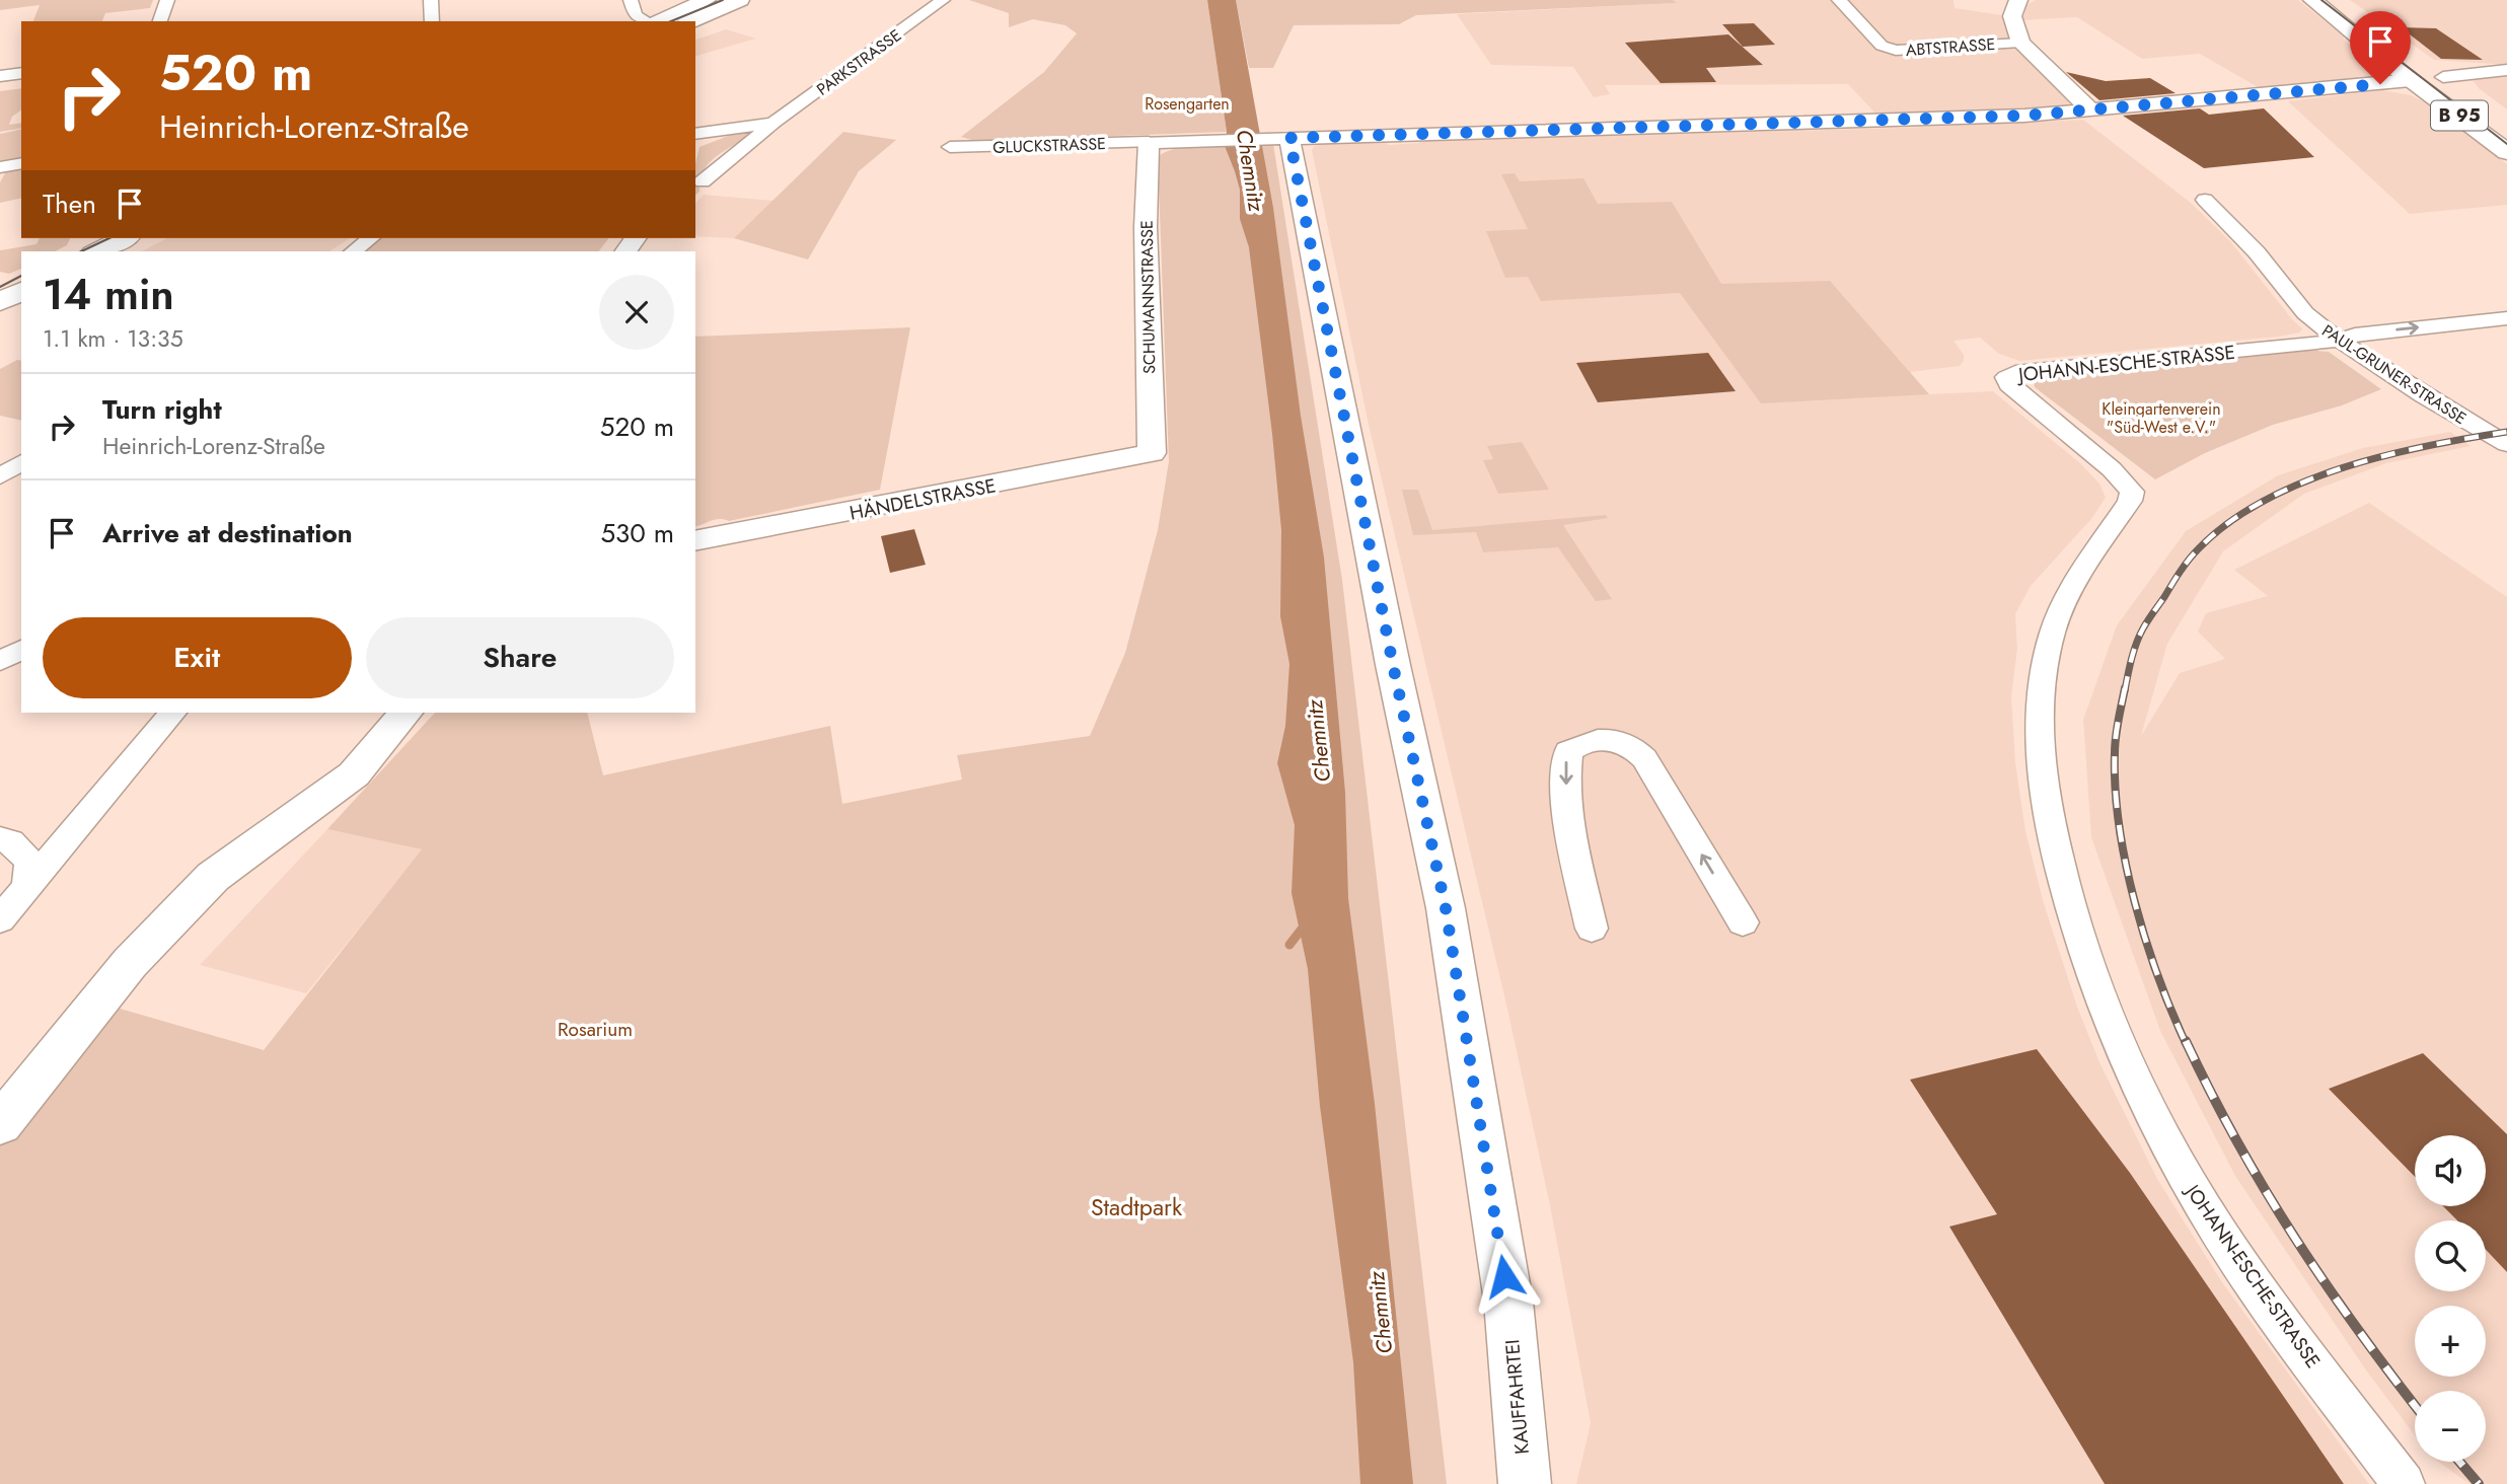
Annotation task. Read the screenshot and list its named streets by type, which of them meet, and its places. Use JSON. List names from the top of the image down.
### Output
{
  "streets": {
    "main road": ["B 95"],
    "street": [
      "ABTSTRASSE",
      "PARKSTRASSE",
      "GLUCKSTRASSE",
      "SCHUMANNSTRASSE",
      "JOHANN-ESCHE-STRASSE",
      "PAUL-GRUNER-STRASSE",
      "HÄNDELSTRASSE",
      "KAUFFAHRTEI"
    ]
  },
  "crossings": [
    ["GLUCKSTRASSE", "SCHUMANNSTRASSE"],
    ["SCHUMANNSTRASSE", "HÄNDELSTRASSE"],
    ["JOHANN-ESCHE-STRASSE", "PAUL-GRUNER-STRASSE"]
  ],
  "water": ["Chemnitz"],
  "parks": [
    "Rosengarten",
    "Kleingartenverein \"Süd-West e.V.\"",
    "Rosarium",
    "Stadtpark"
  ],
  "page": {
    "turn": ["520 m", "Heinrich-Lorenz-Straße"],
    "then": "Then",
    "heading": ["14 min", "1.1 km · 13:35"],
    "list": [
      {
        "name": "Turn right",
        "note": "Heinrich-Lorenz-Straße",
        "value": "520 m"
      },
      {
        "name": "Arrive at destination",
        "value": "530 m"
      }
    ],
    "buttons": ["Exit", "Share"],
    "map_buttons": ["+", "−"]
  }
}
